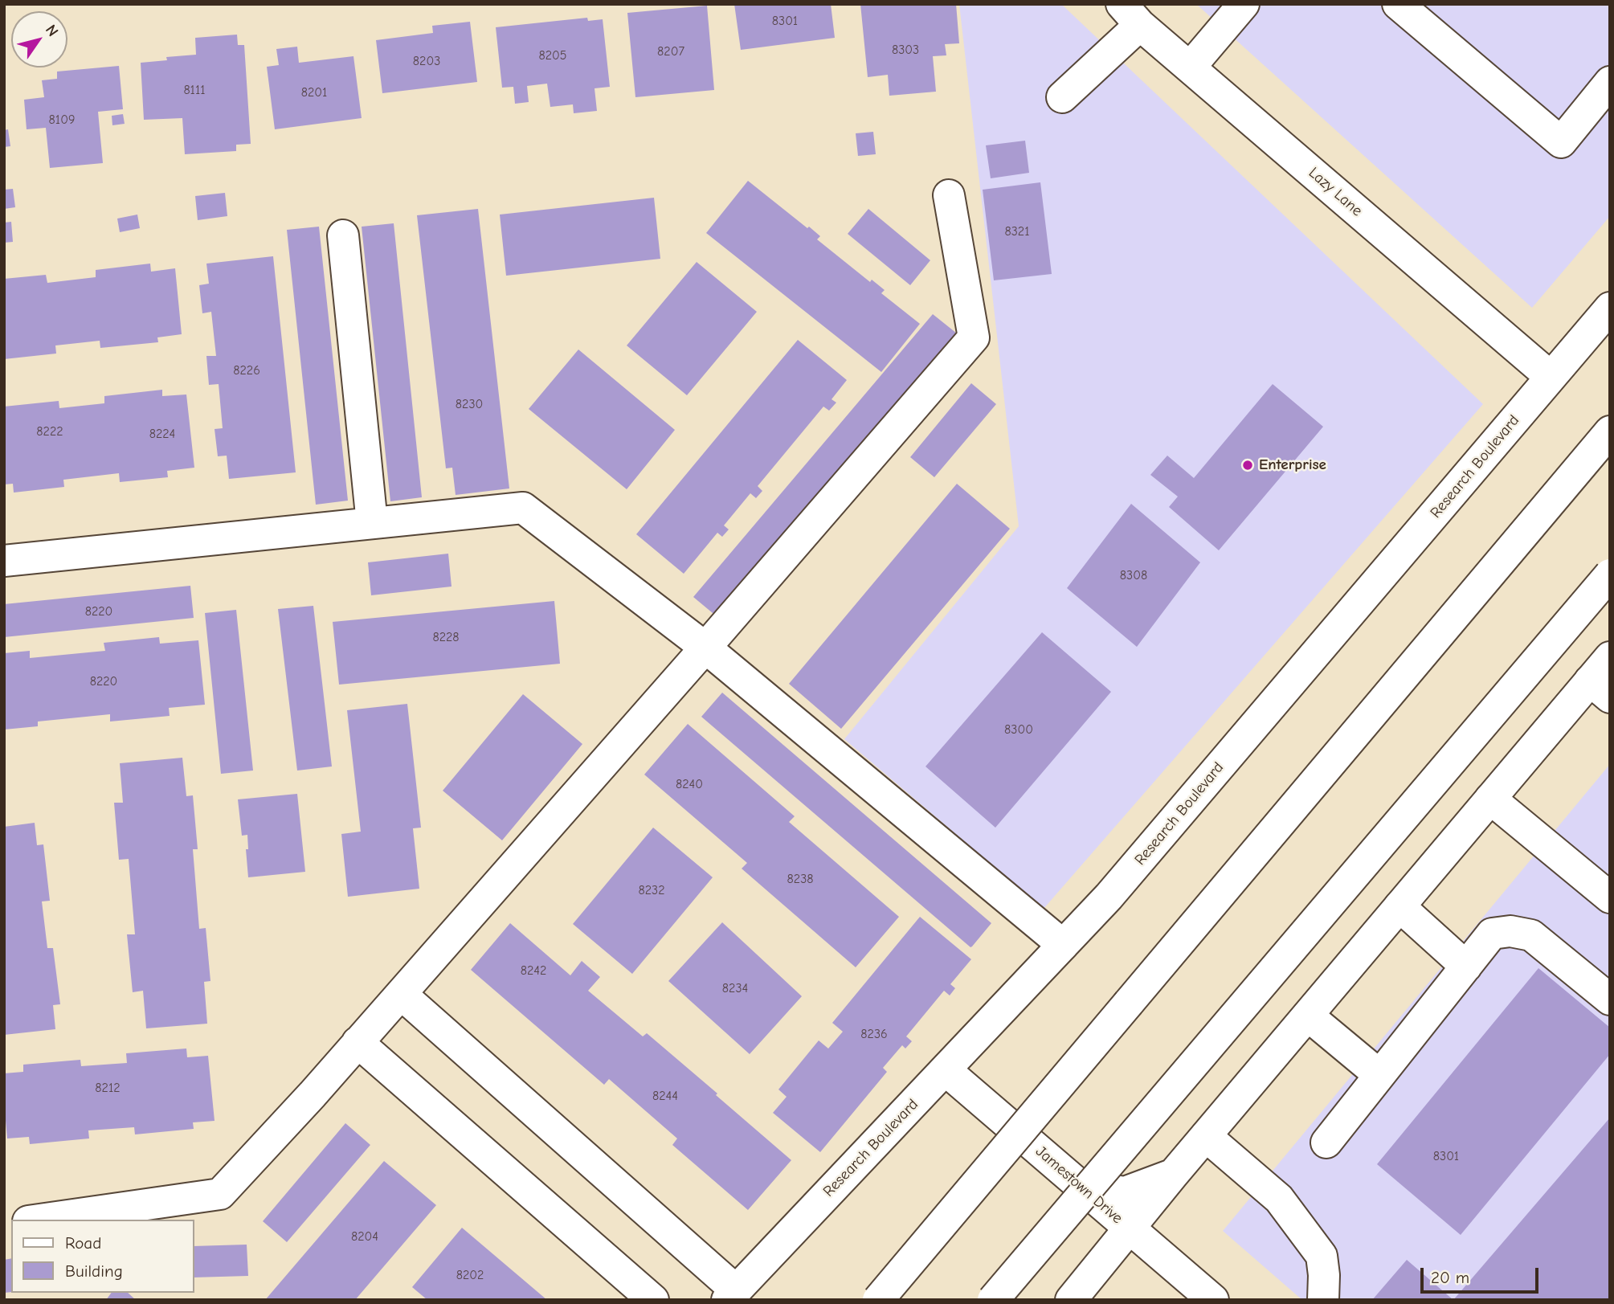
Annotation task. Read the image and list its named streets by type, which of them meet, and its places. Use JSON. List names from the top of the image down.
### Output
{
  "streets": {
    "main road": ["Lazy Lane", "Research Boulevard", "Jamestown Drive"]
  },
  "crossings": [
    ["Lazy Lane", "Research Boulevard"],
    ["Research Boulevard", "Jamestown Drive"]
  ],
  "places": ["Enterprise"],
  "house_numbers": [
    "8301",
    "8303",
    "8207",
    "8205",
    "8203",
    "8111",
    "8201",
    "8109",
    "8321",
    "8226",
    "8230",
    "8222",
    "8224",
    "8308",
    "8220",
    "8228",
    "8220",
    "8300",
    "8240",
    "8238",
    "8232",
    "8242",
    "8234",
    "8236",
    "8212",
    "8244",
    "8301",
    "8204",
    "8202"
  ],
  "legend": ["Road", "Building"],
  "scale_bar": "20 m",
  "north": "top right"
}
